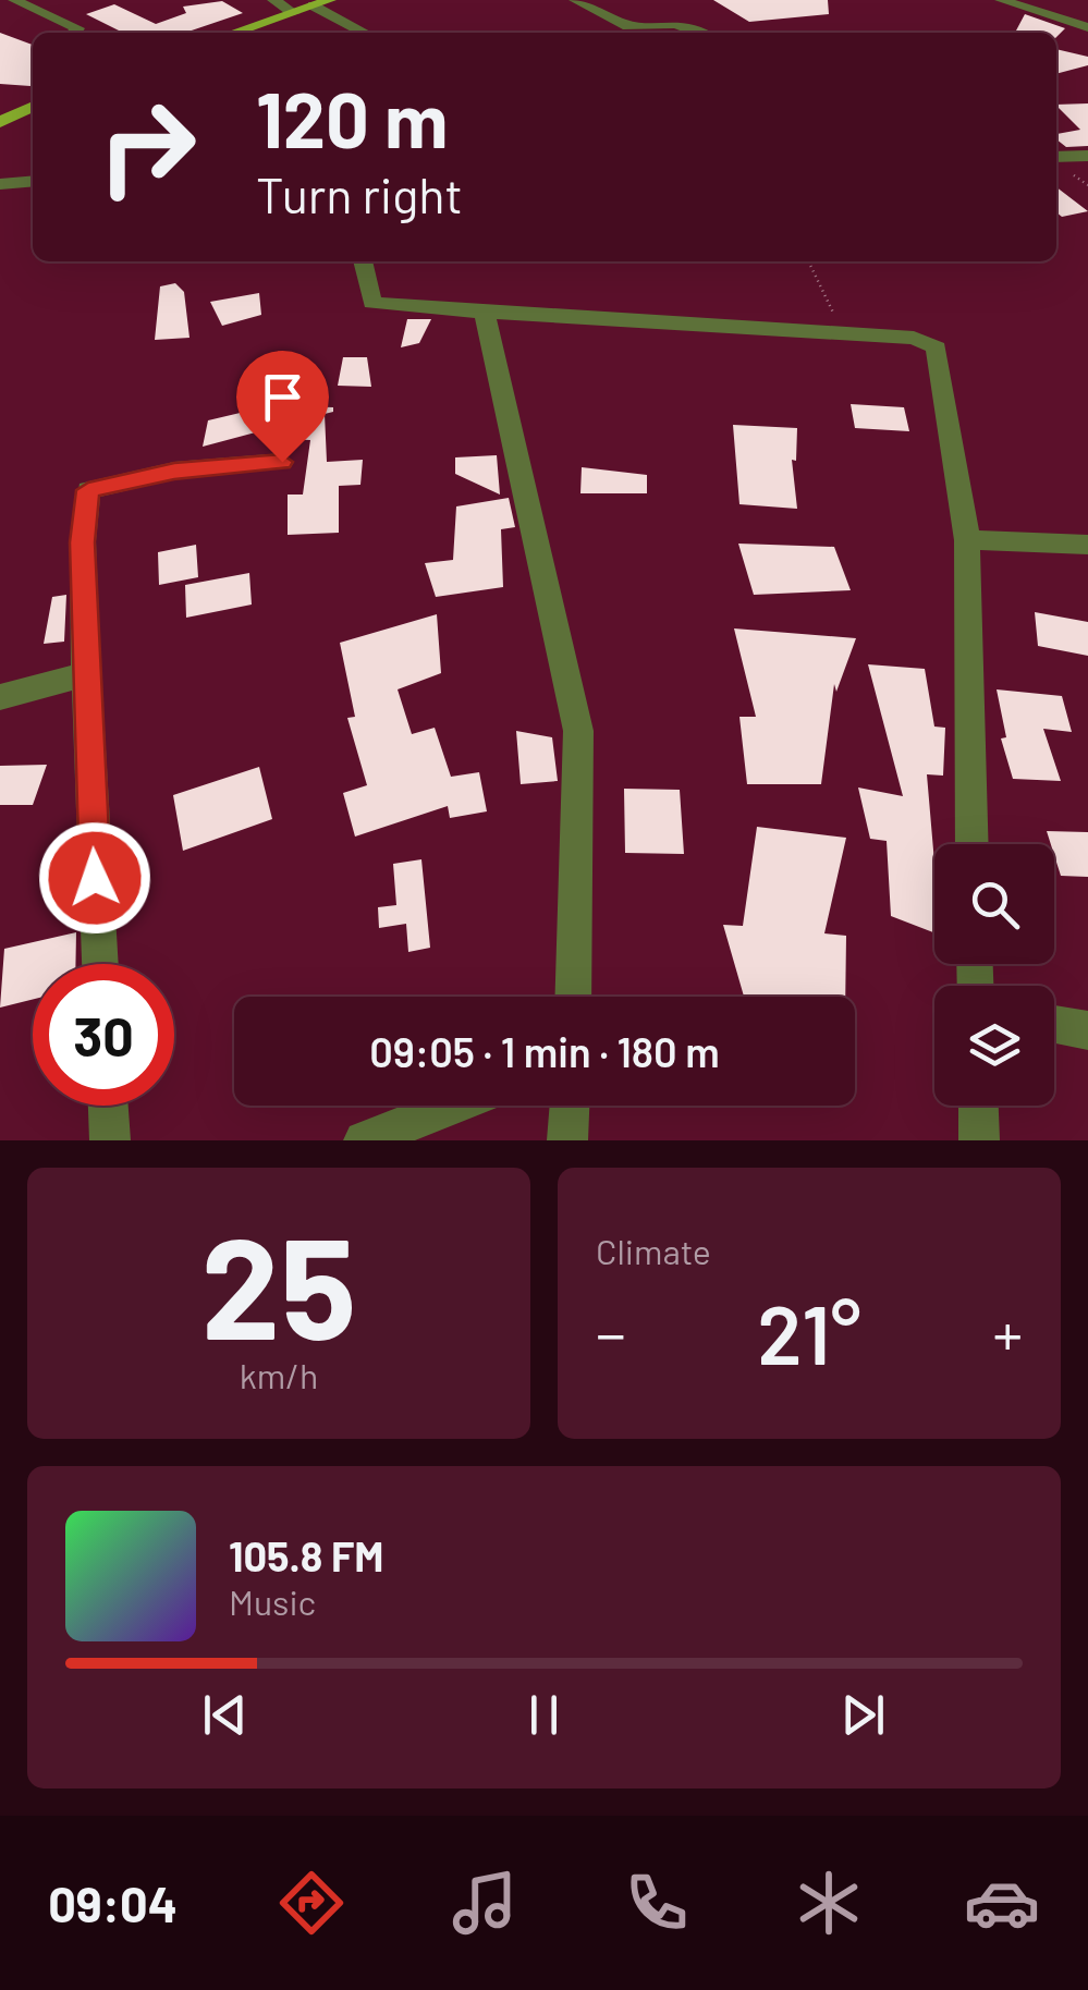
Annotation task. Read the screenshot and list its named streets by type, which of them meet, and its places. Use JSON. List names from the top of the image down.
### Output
{
  "page": {
    "turn": ["120 m", "Turn right"],
    "limit": "30",
    "trip": "09:05 · 1 min · 180 m",
    "tile": [
      ["25", "km/h"],
      "Climate"
    ],
    "heat": ["−", "21°", "+"],
    "song": ["105.8 FM", "Music"],
    "tabs": "09:04"
  }
}
